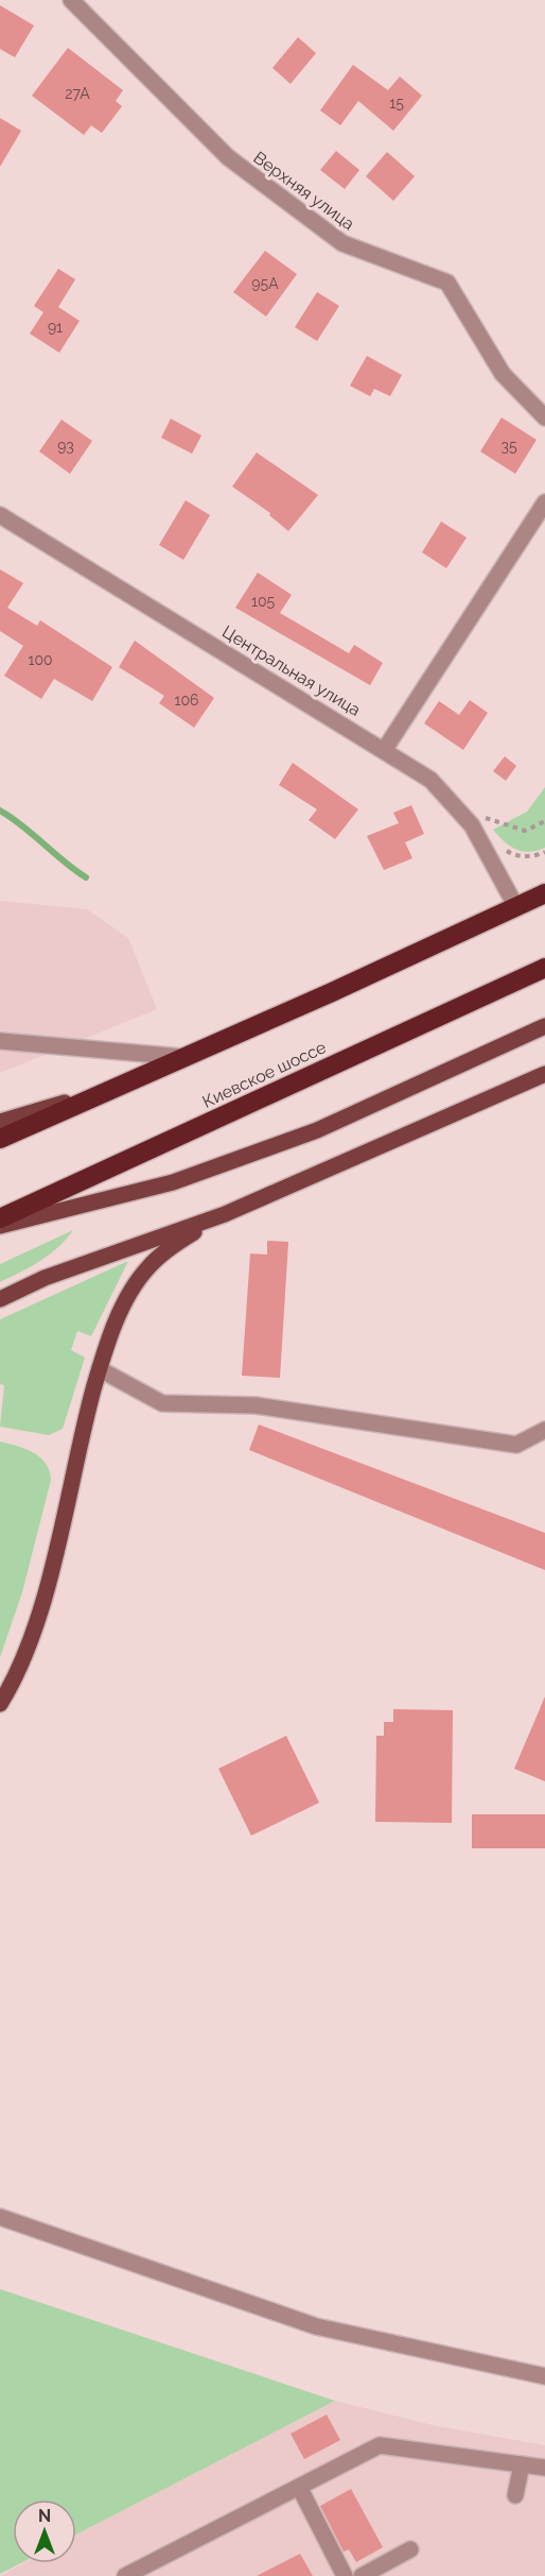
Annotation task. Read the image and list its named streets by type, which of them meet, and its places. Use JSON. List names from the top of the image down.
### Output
{
  "streets": {
    "highway": ["Киевское шоссе"],
    "street": ["Верхняя улица", "Центральная улица"]
  },
  "house_numbers": [
    "27А",
    "15",
    "95А",
    "91",
    "93",
    "35",
    "105",
    "100",
    "106"
  ],
  "north": "top"
}
